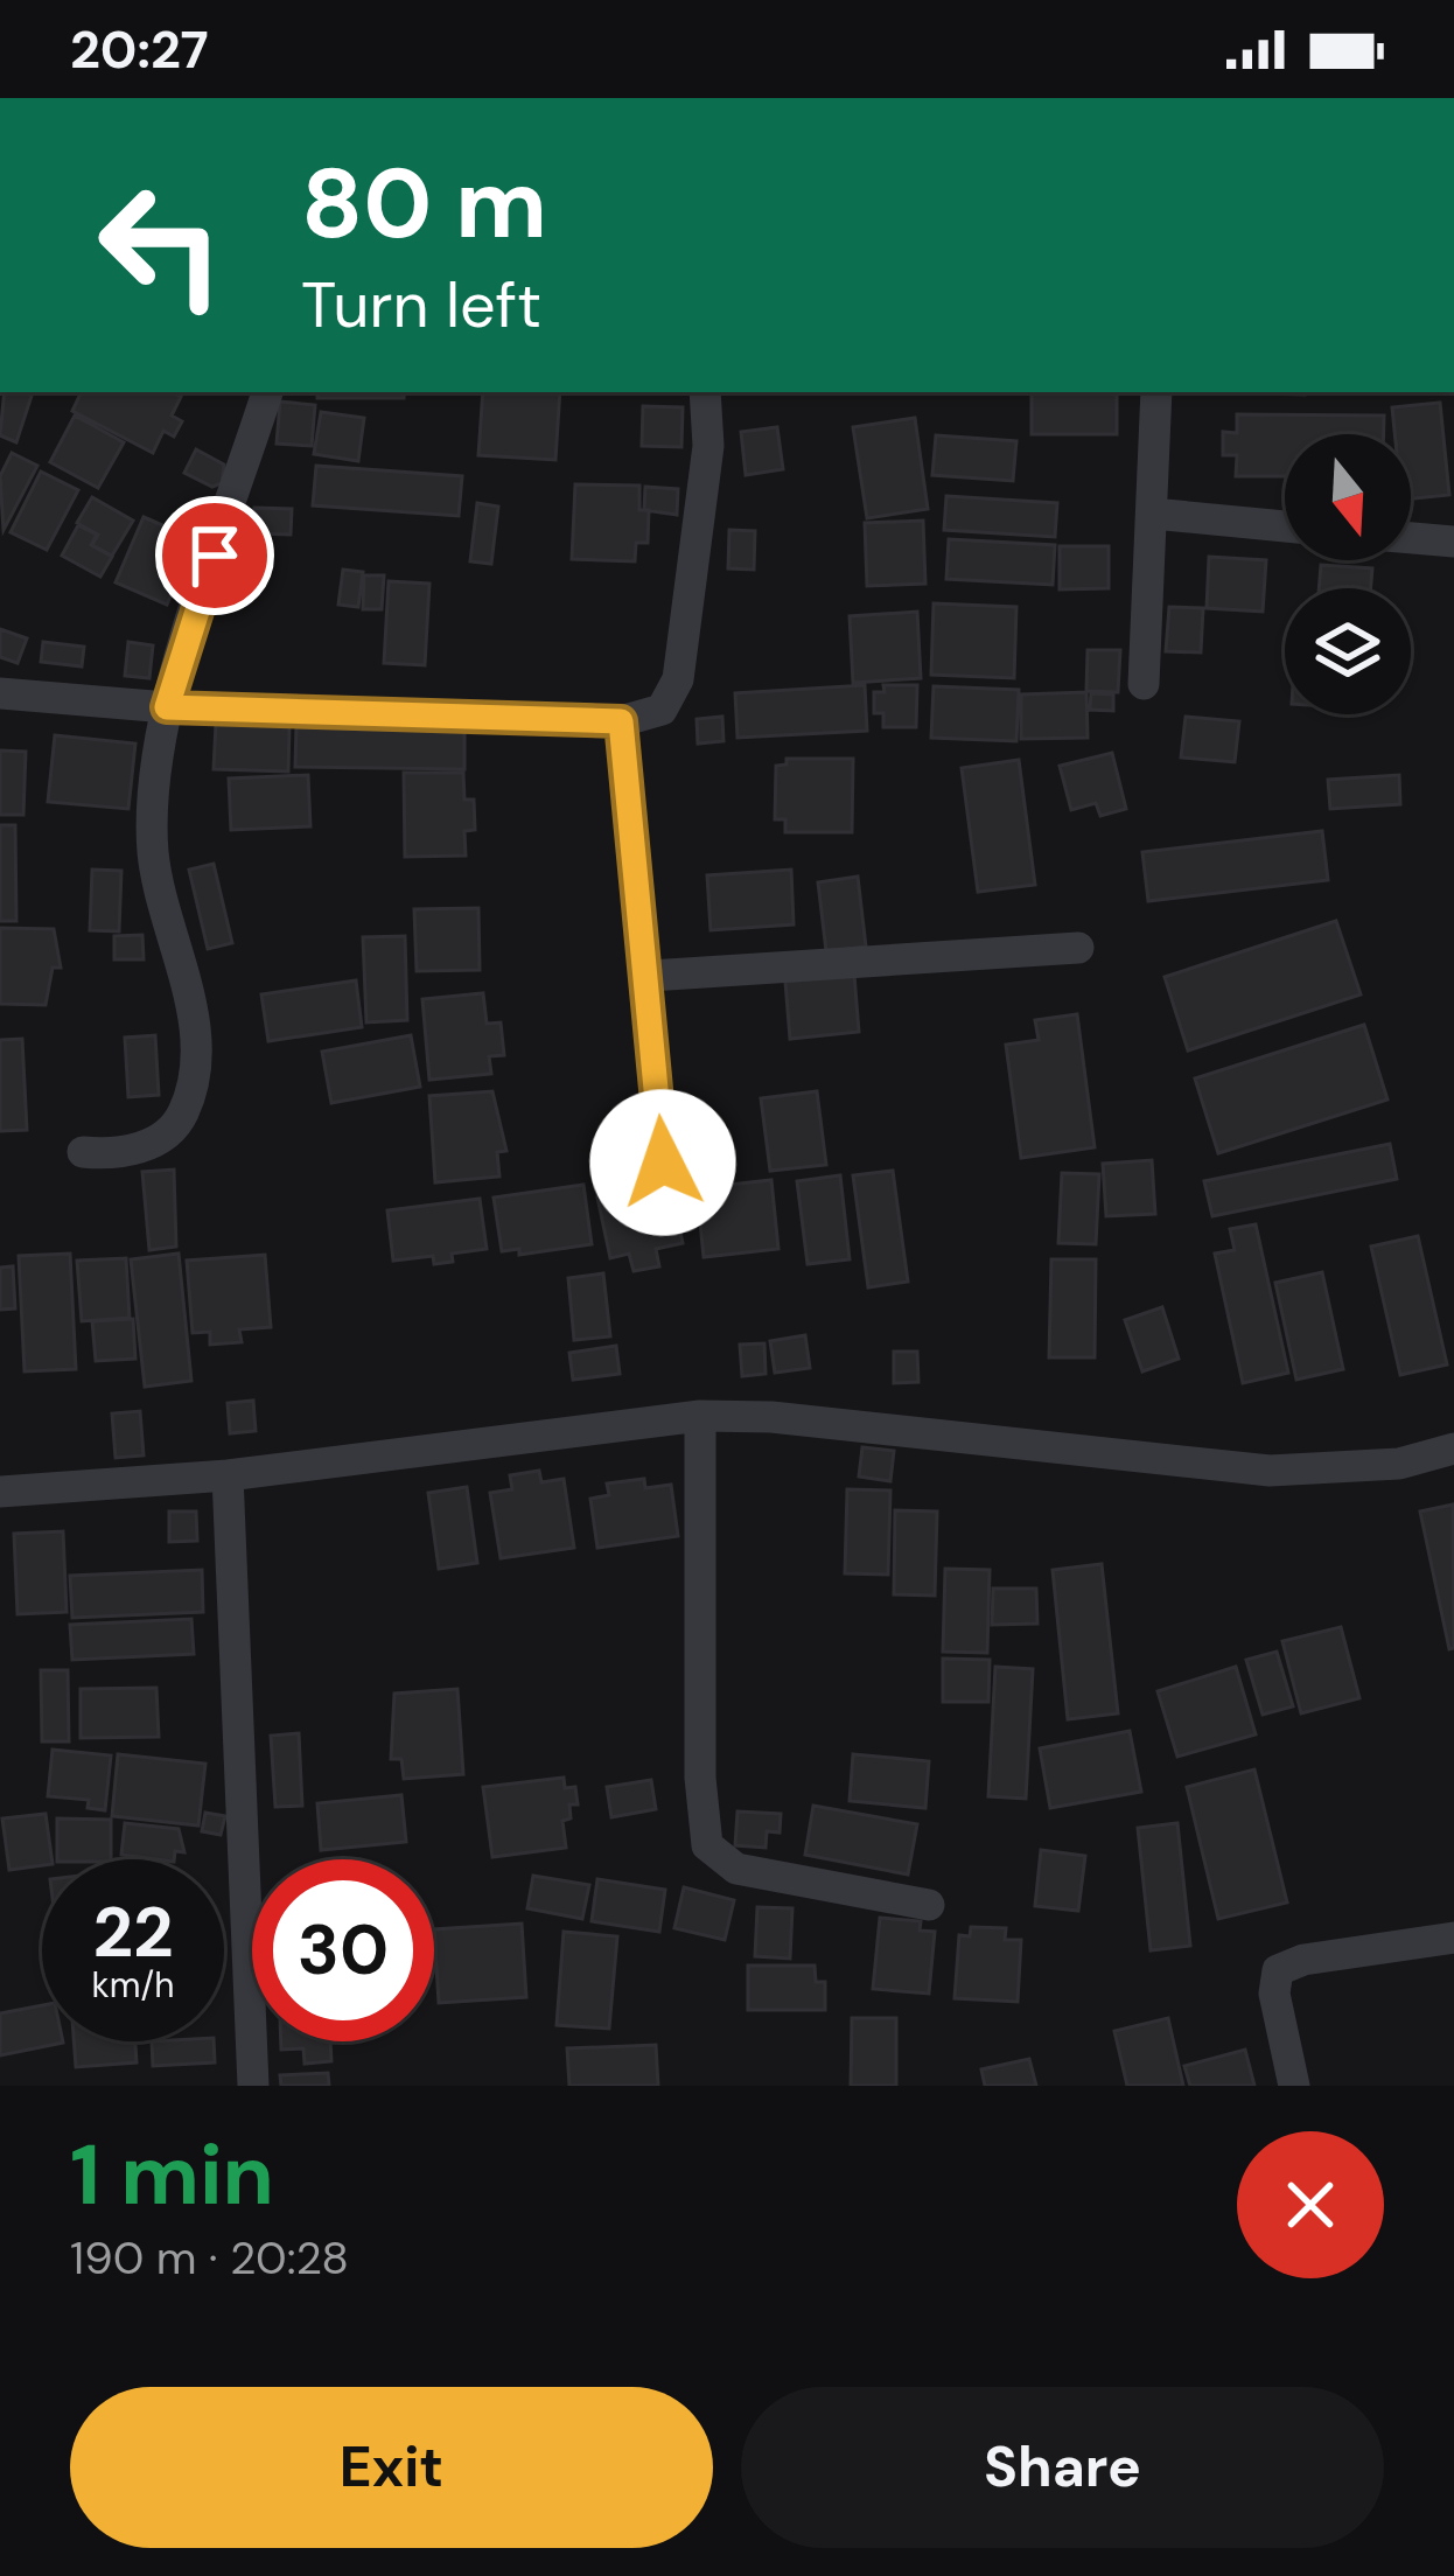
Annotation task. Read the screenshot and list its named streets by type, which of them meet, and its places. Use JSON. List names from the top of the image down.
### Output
{
  "north": "bottom",
  "page": {
    "status": "20:27",
    "turn": ["80 m", "Turn left"],
    "speed": "22 km/h",
    "limit": "30",
    "heading": ["1 min", "190 m · 20:28"],
    "buttons": ["Exit", "Share"]
  }
}
